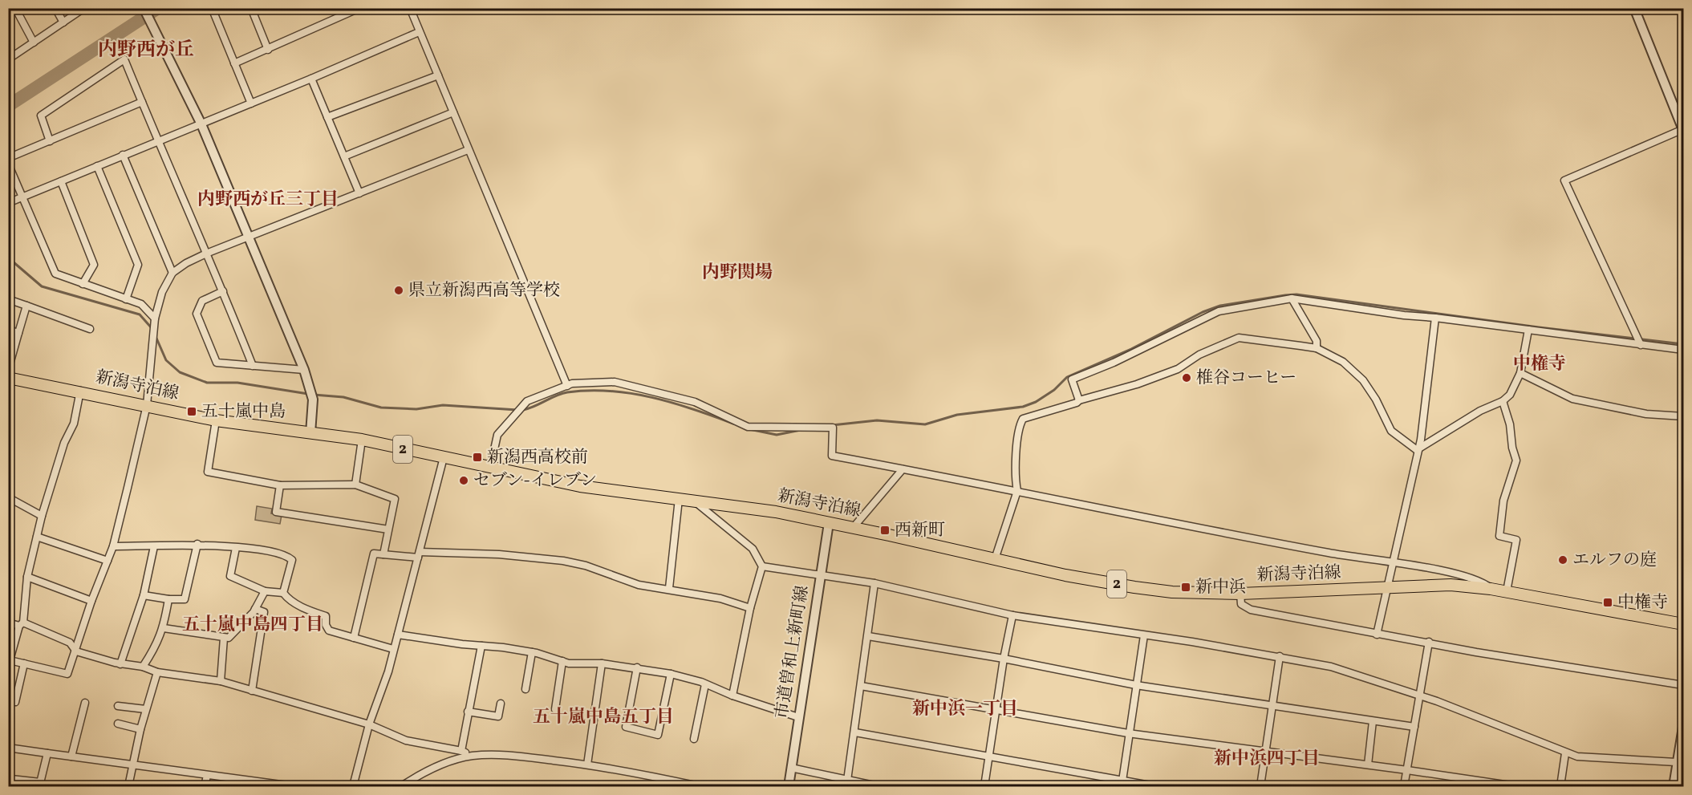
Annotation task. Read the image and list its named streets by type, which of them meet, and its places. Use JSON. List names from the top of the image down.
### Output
{
  "streets": {
    "main road": ["新潟寺泊線", "2"],
    "street": ["市道曽和上新町線"]
  },
  "crossings": [
    ["新潟寺泊線", "市道曽和上新町線"]
  ],
  "districts": [
    "内野西が丘",
    "内野西が丘三丁目",
    "内野関場",
    "中権寺",
    "五十嵐中島四丁目",
    "新中浜一丁目",
    "五十嵐中島五丁目",
    "新中浜四丁目"
  ],
  "places": {
    "other": [
      "県立新潟西高等学校",
      "椎谷コーヒー",
      "セブン-イレブン",
      "エルフの庭"
    ],
    "transit": [
      "五十嵐中島",
      "新潟西高校前",
      "西新町",
      "新中浜",
      "中権寺"
    ]
  }
}
